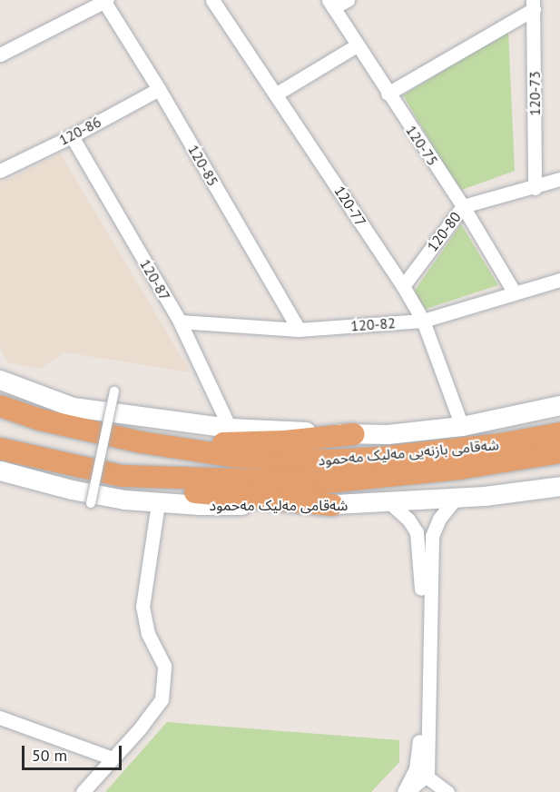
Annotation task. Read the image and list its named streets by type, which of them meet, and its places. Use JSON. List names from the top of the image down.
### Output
{
  "streets": {
    "highway": ["شەقامی بازنەیی مەلیک مەحمود"],
    "main road": ["شەقامی مەلیک مەحمود"],
    "street": [
      "120-73",
      "120-86",
      "120-75",
      "120-85",
      "120-77",
      "120-80",
      "120-87",
      "120-82"
    ]
  },
  "crossings": [
    ["120-73", "120-80"],
    ["120-86", "120-85"],
    ["120-86", "120-87"],
    ["120-75", "120-80"],
    ["120-75", "120-82"],
    ["120-85", "120-82"],
    ["120-77", "120-80"],
    ["120-77", "120-82"],
    ["120-87", "120-82"]
  ],
  "scale_bar": "50 m"
}
